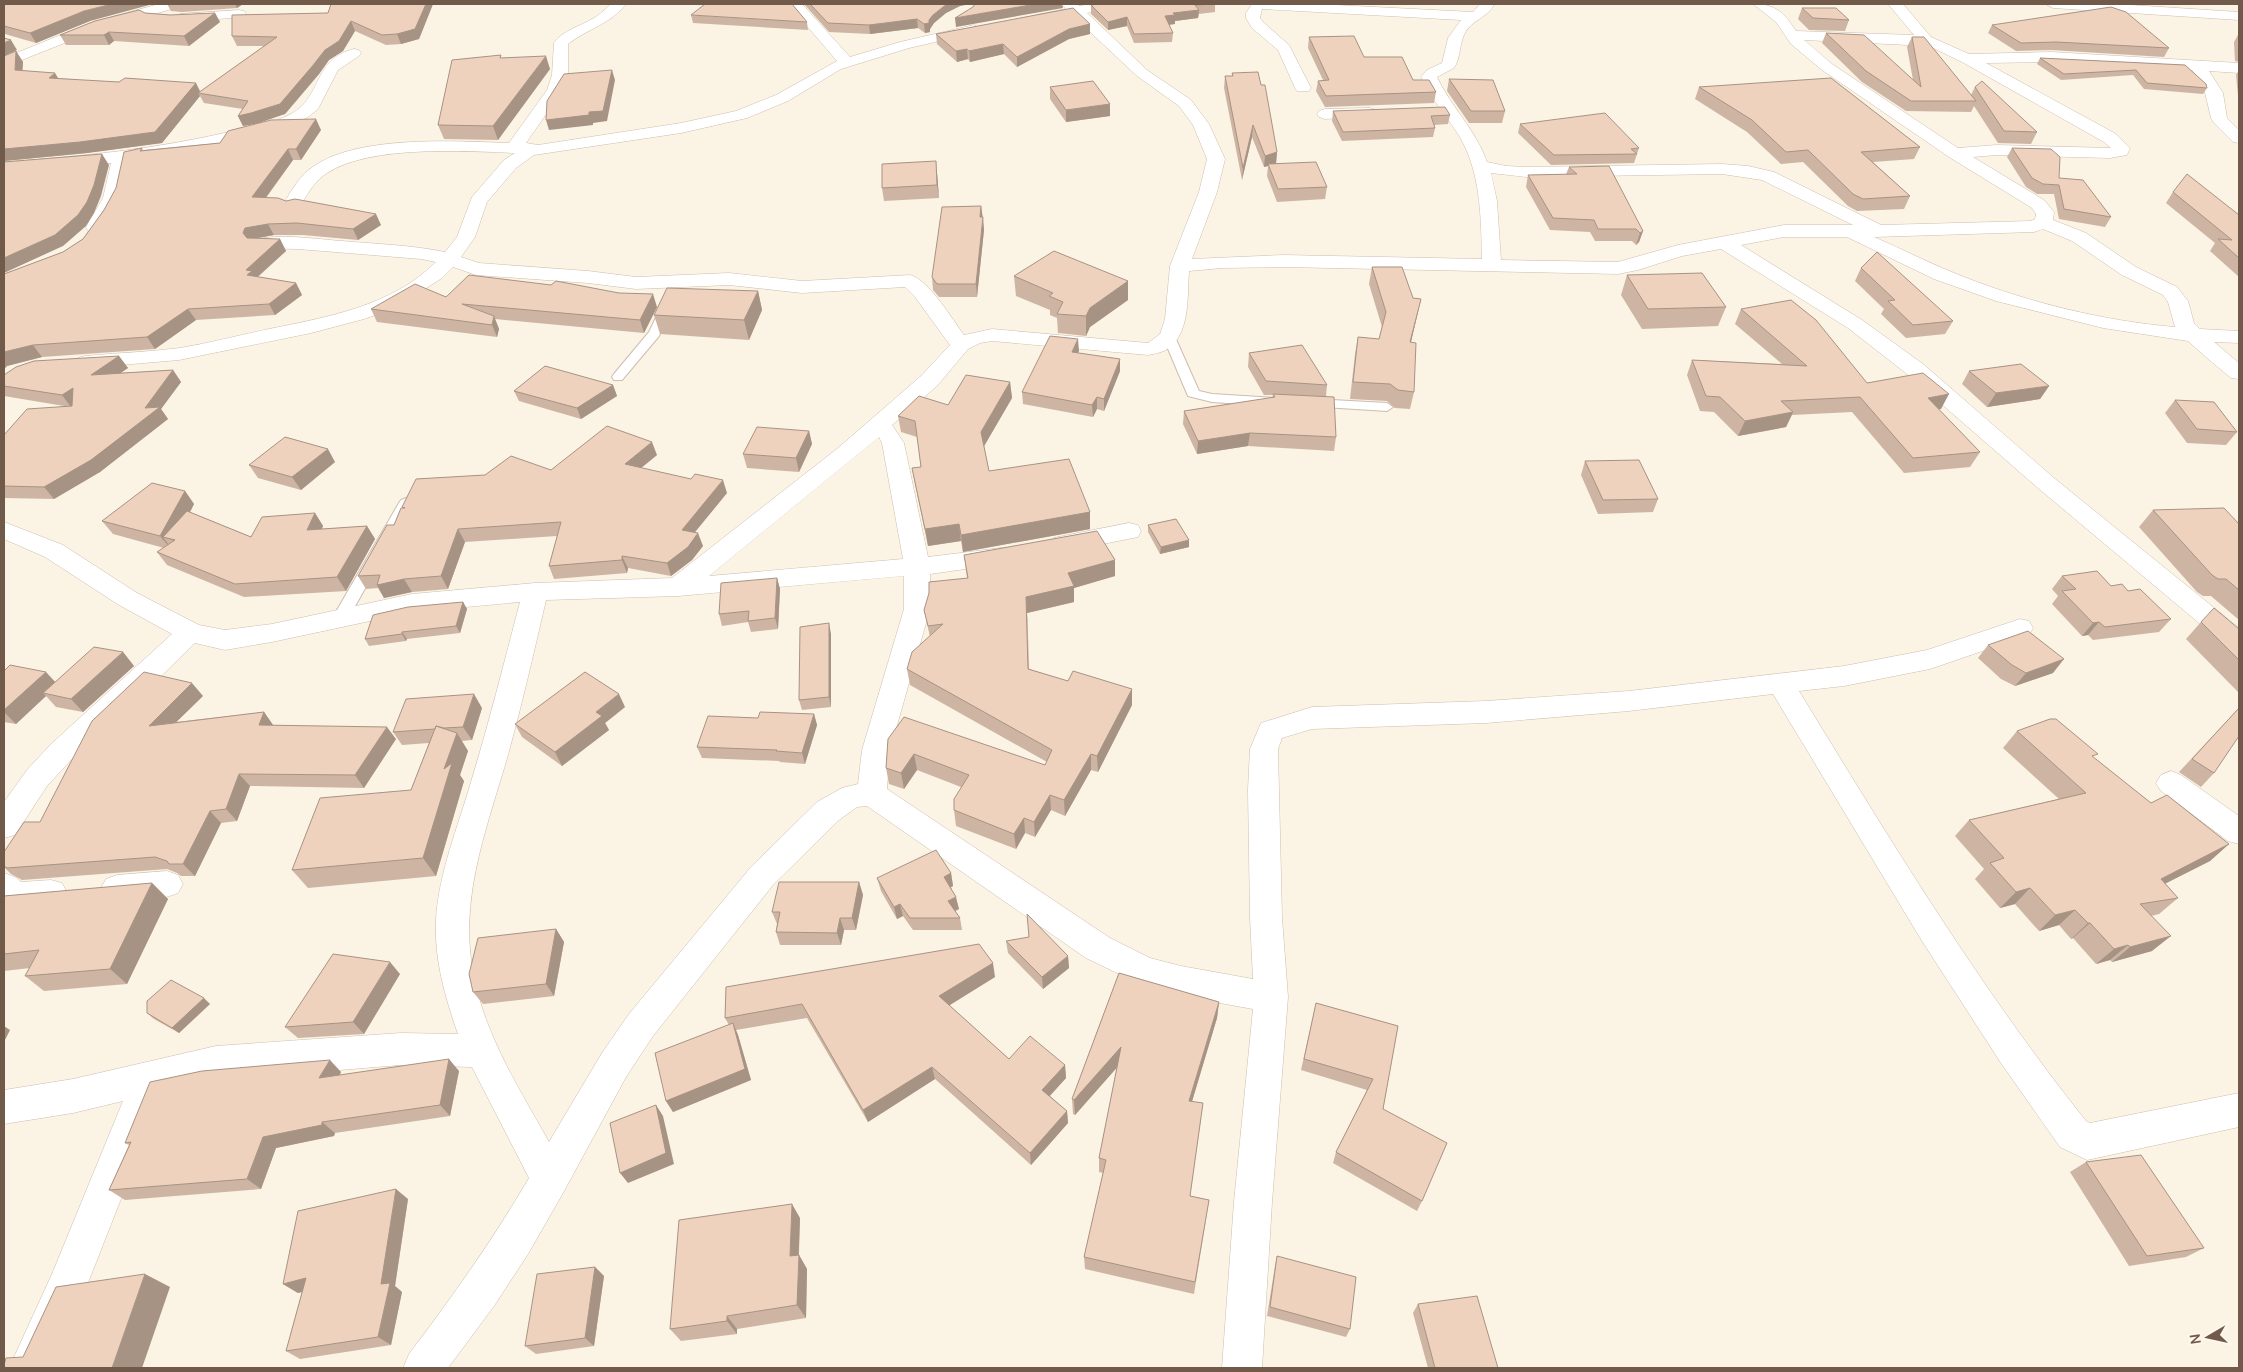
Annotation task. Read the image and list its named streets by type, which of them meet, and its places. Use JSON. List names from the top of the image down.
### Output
{
  "north": "left"
}
